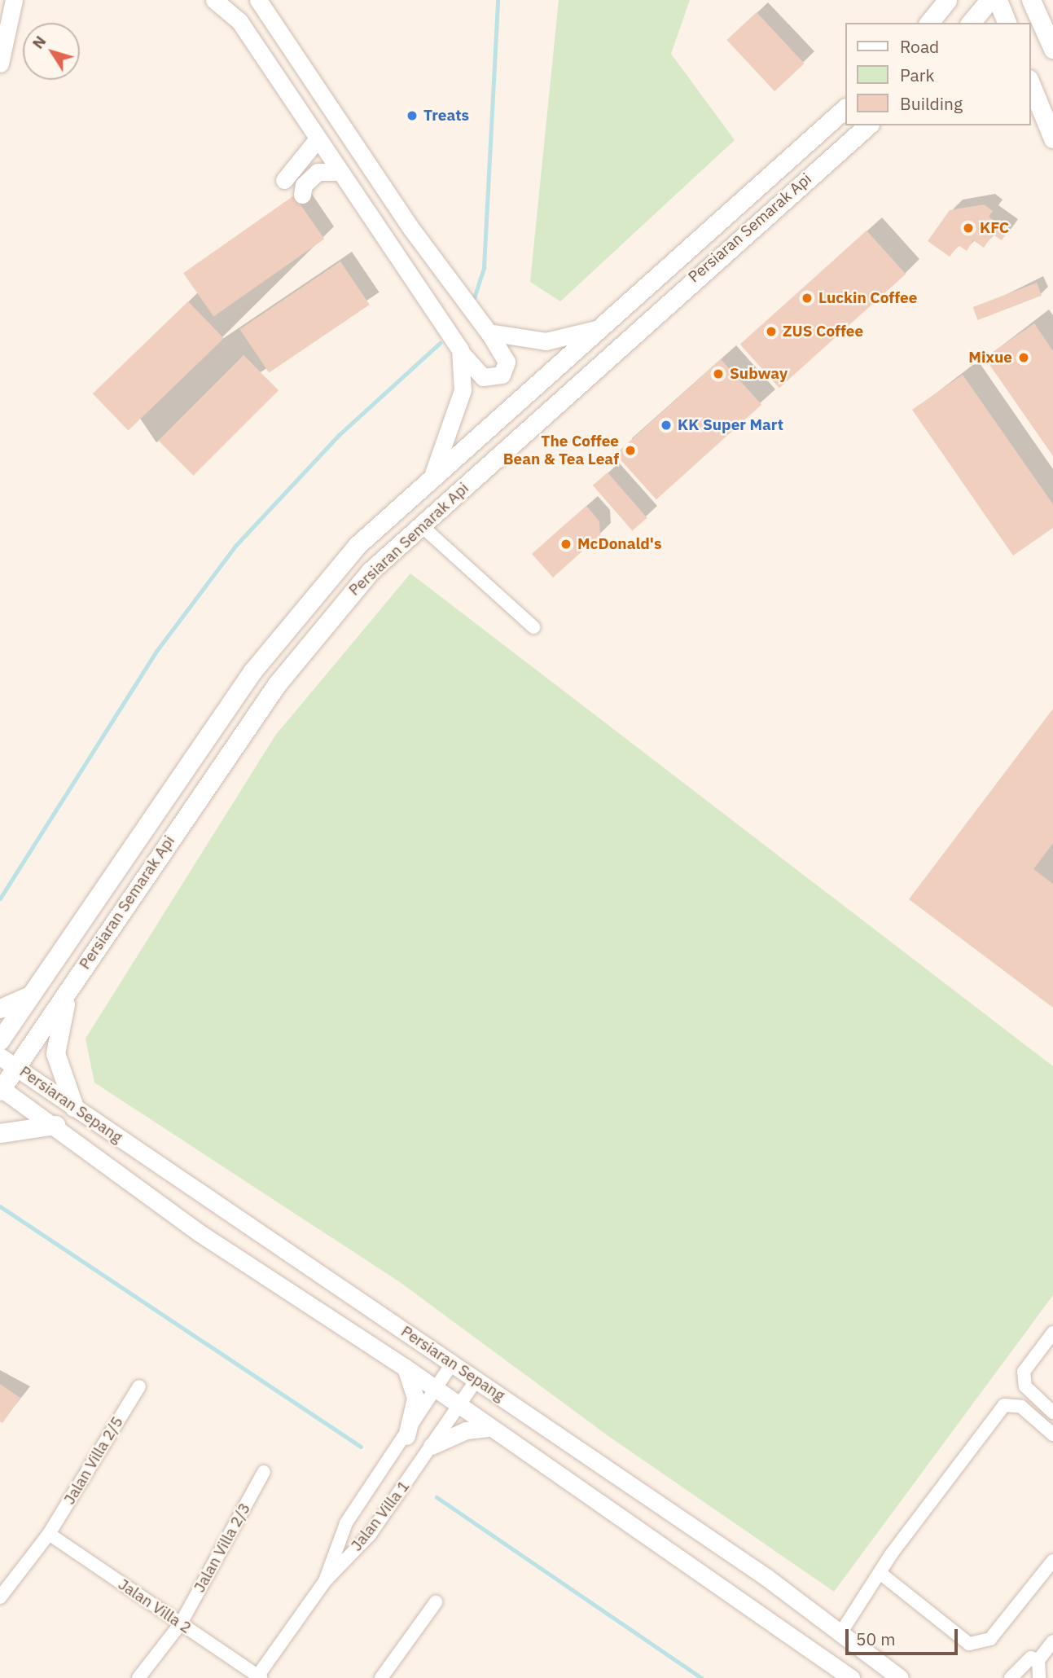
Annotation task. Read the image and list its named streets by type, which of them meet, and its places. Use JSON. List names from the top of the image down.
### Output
{
  "streets": {
    "main road": ["Persiaran Semarak Api"],
    "street": [
      "Persiaran Sepang",
      "Jalan Villa 2/5",
      "Jalan Villa 1",
      "Jalan Villa 2/3",
      "Jalan Villa 2"
    ]
  },
  "crossings": [
    ["Persiaran Semarak Api", "Persiaran Sepang"],
    ["Persiaran Sepang", "Jalan Villa 1"],
    ["Jalan Villa 2/5", "Jalan Villa 2"],
    ["Jalan Villa 1", "Jalan Villa 2"],
    ["Jalan Villa 2/3", "Jalan Villa 2"]
  ],
  "places": [
    "Treats",
    "KFC",
    "Luckin Coffee",
    "ZUS Coffee",
    "Mixue",
    "Subway",
    "KK Super Mart",
    "The Coffee Bean & Tea Leaf",
    "McDonald's"
  ],
  "legend": ["Road", "Park", "Building"],
  "scale_bar": "50 m",
  "north": "top left"
}
